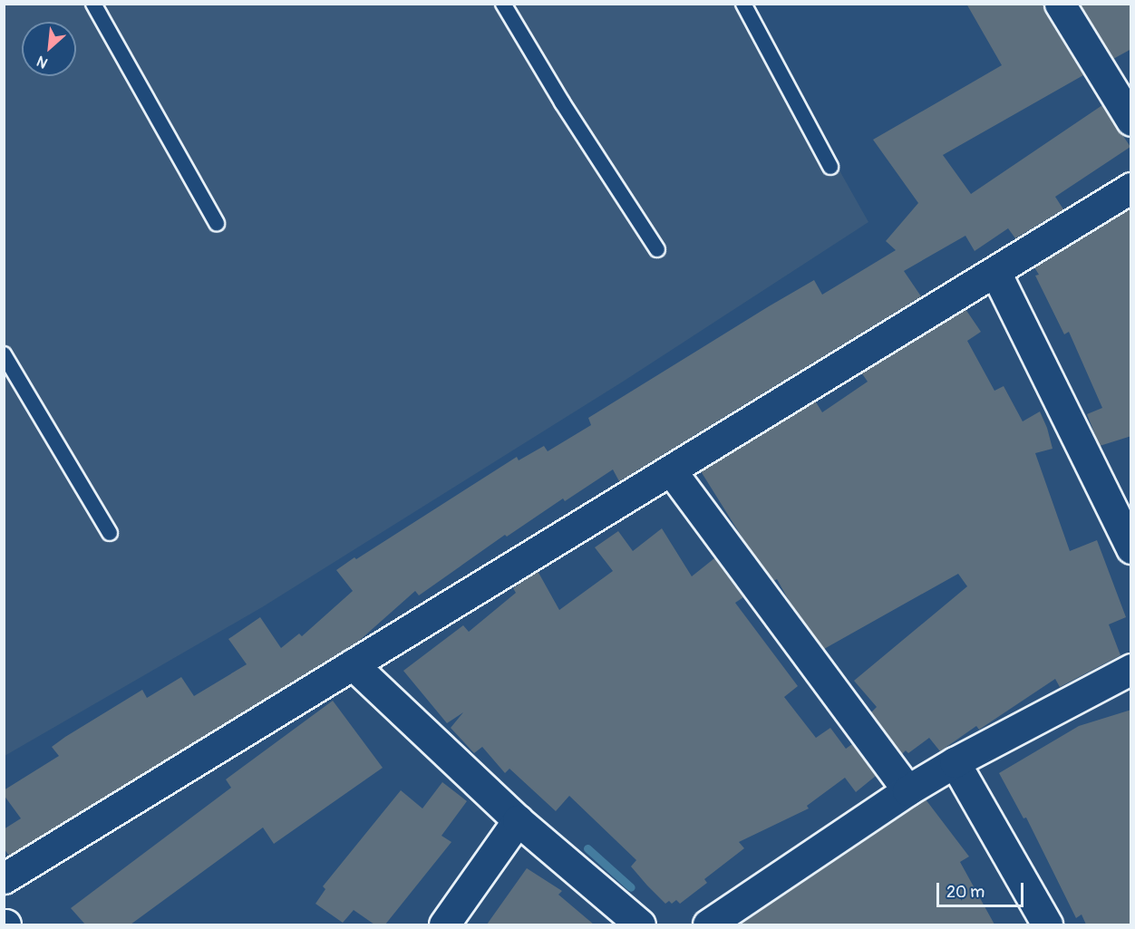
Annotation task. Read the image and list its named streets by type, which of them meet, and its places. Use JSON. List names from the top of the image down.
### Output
{
  "scale_bar": "20 m",
  "north": "bottom left"
}
